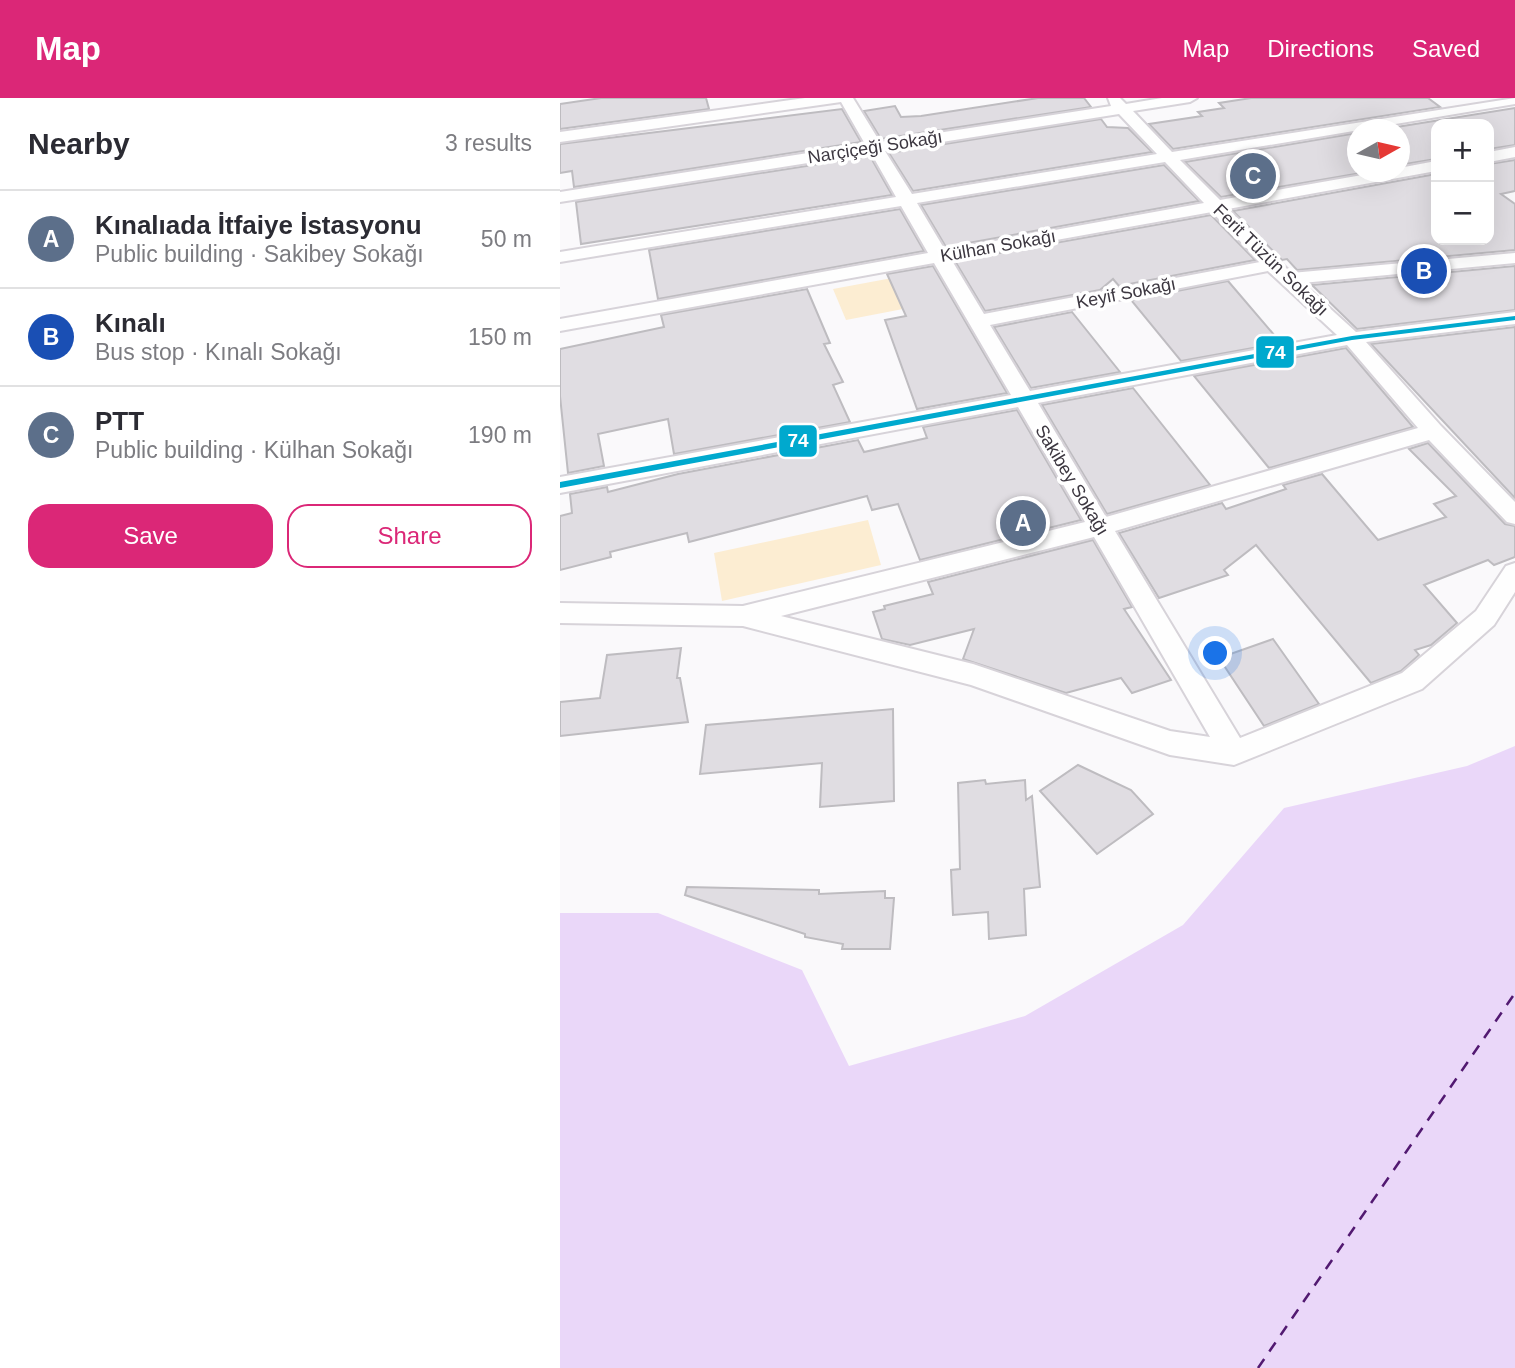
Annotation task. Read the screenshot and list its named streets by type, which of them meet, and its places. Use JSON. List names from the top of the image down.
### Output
{
  "streets": {
    "street": [
      "Narçiçeği Sokağı",
      "Külhan Sokağı",
      "Ferit Tüzün Sokağı",
      "Keyif Sokağı",
      "Sakibey Sokağı"
    ]
  },
  "crossings": [
    ["Narçiçeği Sokağı", "Ferit Tüzün Sokağı"],
    ["Narçiçeği Sokağı", "Sakibey Sokağı"],
    ["Külhan Sokağı", "Ferit Tüzün Sokağı"],
    ["Külhan Sokağı", "Sakibey Sokağı"],
    ["Ferit Tüzün Sokağı", "Keyif Sokağı"],
    ["Keyif Sokağı", "Sakibey Sokağı"]
  ],
  "lines": ["transit line 74"],
  "north": "right",
  "page": {
    "header": "Map",
    "nav": ["Map", "Directions", "Saved"],
    "heading": ["Nearby", "3 results"],
    "map_buttons": ["+", "−"],
    "pins": ["C", "B", "A"],
    "list": [
      {
        "mark": "A",
        "name": "Kınalıada İtfaiye İstasyonu",
        "note": "Public building · Sakibey Sokağı",
        "value": "50 m"
      },
      {
        "mark": "B",
        "name": "Kınalı",
        "note": "Bus stop · Kınalı Sokağı",
        "value": "150 m"
      },
      {
        "mark": "C",
        "name": "PTT",
        "note": "Public building · Külhan Sokağı",
        "value": "190 m"
      }
    ],
    "buttons": ["Save", "Share"]
  }
}
